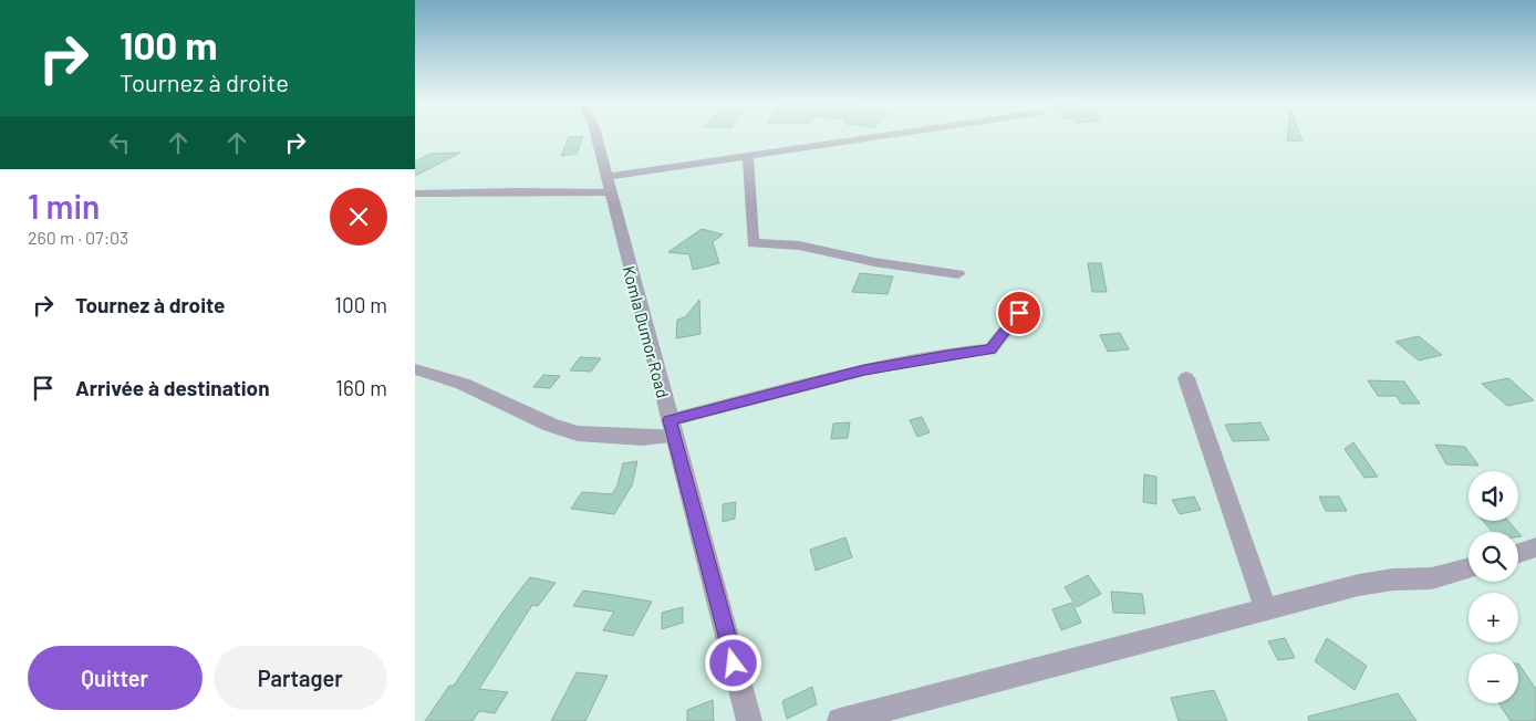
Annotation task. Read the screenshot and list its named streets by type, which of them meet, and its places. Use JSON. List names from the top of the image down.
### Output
{
  "streets": {
    "street": ["Komla Dumor Road"]
  },
  "page": {
    "turn": ["100 m", "Tournez à droite"],
    "heading": ["1 min", "260 m · 07:03"],
    "list": [
      {
        "name": "Tournez à droite",
        "value": "100 m"
      },
      {
        "name": "Arrivée à destination",
        "value": "160 m"
      }
    ],
    "map_buttons": ["+", "−"],
    "buttons": ["Quitter", "Partager"]
  }
}
